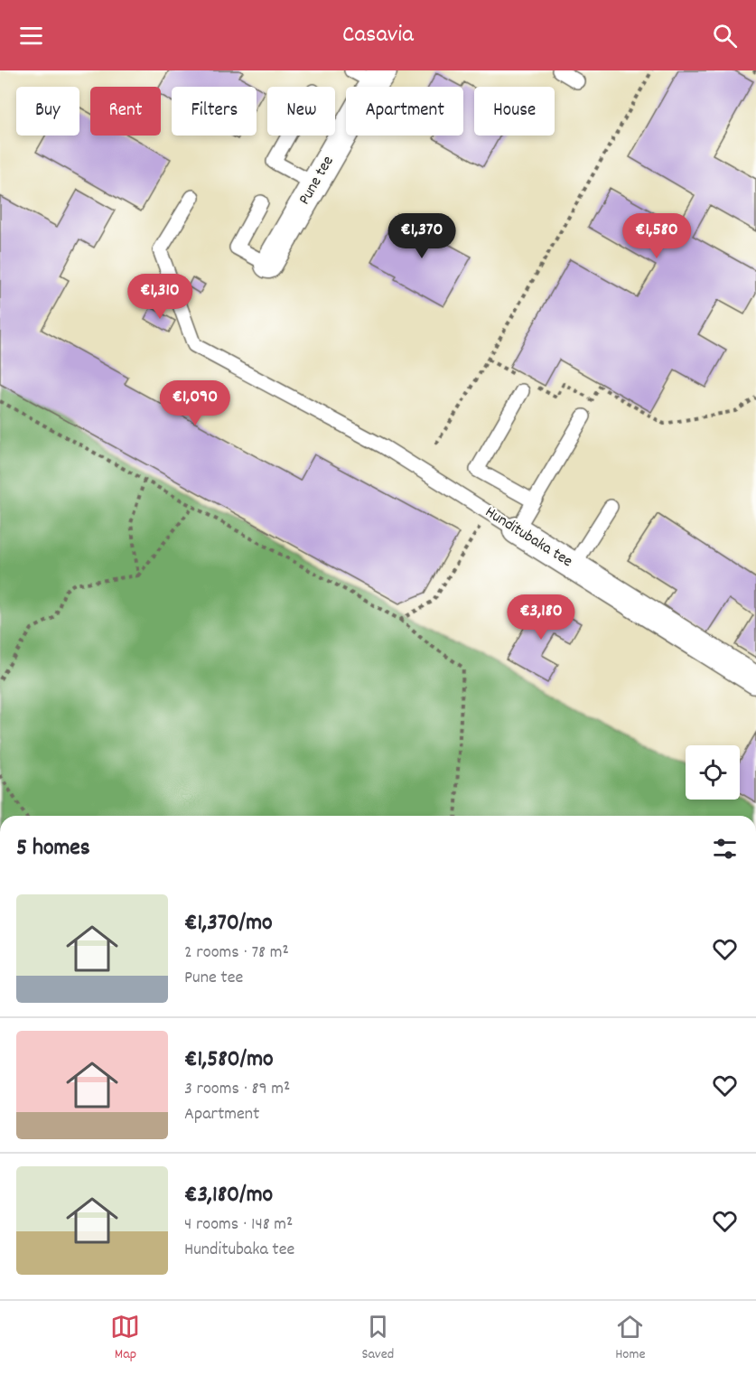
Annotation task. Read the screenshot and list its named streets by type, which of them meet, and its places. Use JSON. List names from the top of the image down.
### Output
{
  "streets": {
    "street": ["Pune tee", "Hunditubaka tee"]
  },
  "page": {
    "header": "Casavia",
    "chip": [
      "Buy",
      "Rent",
      "Filters",
      "New",
      "Apartment",
      "House"
    ],
    "price": [
      "€1,370",
      "€1,580",
      "€1,310",
      "€1,090",
      "€3,180"
    ],
    "heading": "5 homes",
    "list": [
      {
        "name": "€1,370/mo",
        "note": "2 rooms · 78 m² · Pune tee"
      },
      {
        "name": "€1,580/mo",
        "note": "3 rooms · 89 m² · Apartment"
      },
      {
        "name": "€3,180/mo",
        "note": "4 rooms · 148 m² · Hunditubaka tee"
      }
    ],
    "tabs": ["Map", "Saved", "Home"]
  }
}
